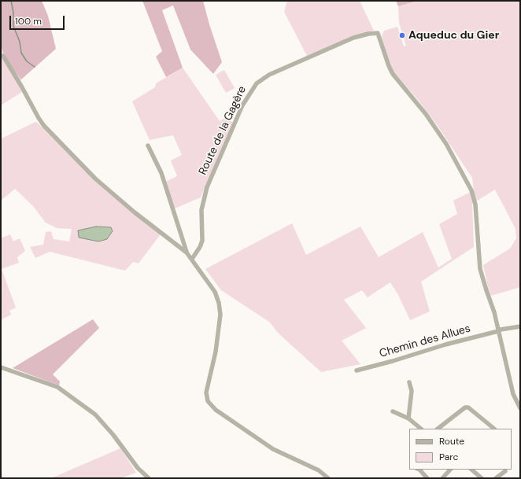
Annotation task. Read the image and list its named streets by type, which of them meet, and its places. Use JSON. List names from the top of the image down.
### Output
{
  "streets": {
    "street": ["Route de la Gagère", "Chemin des Allues"]
  },
  "crossings": [
    ["Route de la Gagère", "Chemin des Allues"]
  ],
  "places": ["Aqueduc du Gier"],
  "legend": ["Route", "Parc"],
  "scale_bar": "100 m"
}
